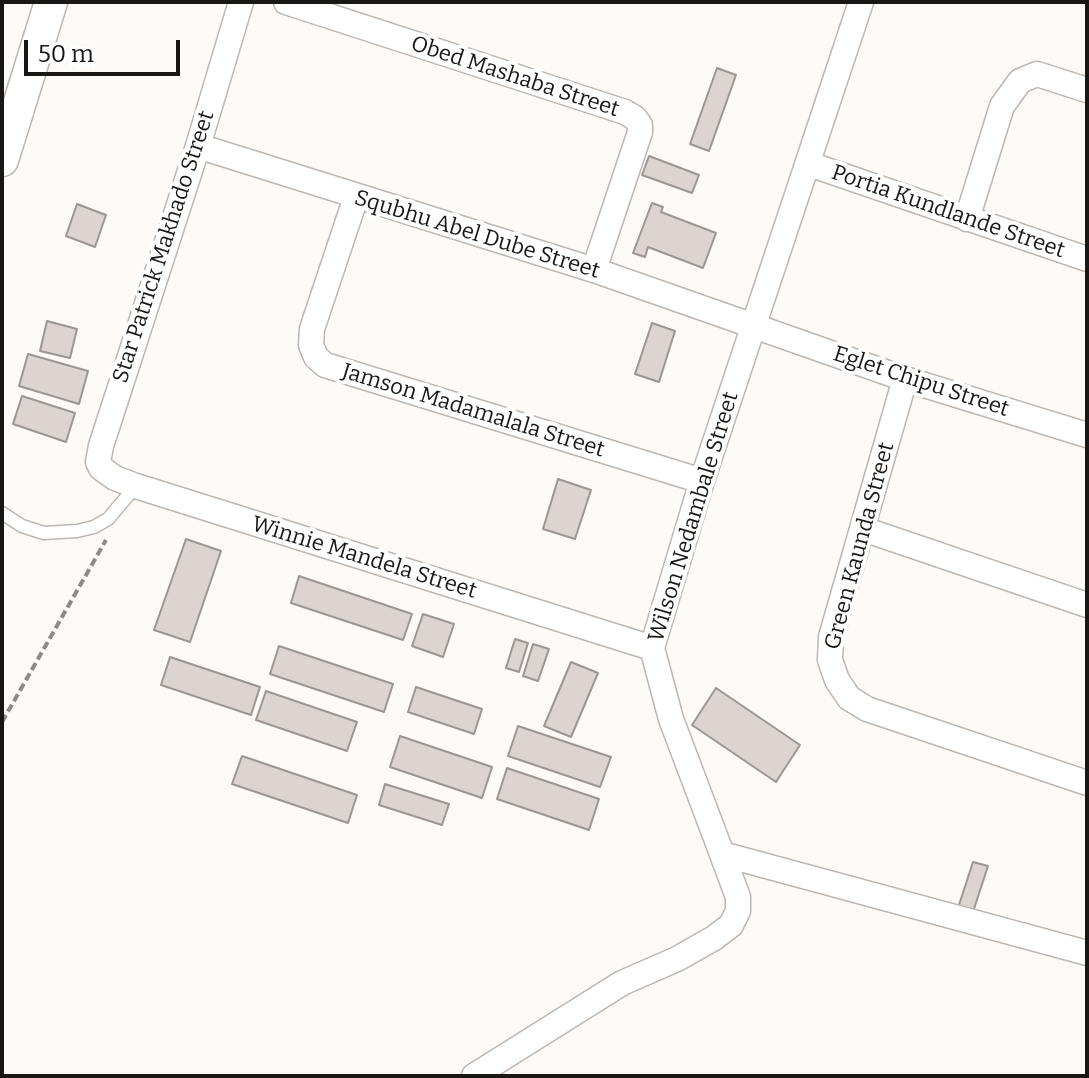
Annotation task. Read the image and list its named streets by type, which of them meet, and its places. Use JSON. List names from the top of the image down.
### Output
{
  "streets": {
    "street": [
      "Obed Mashaba Street",
      "Portia Kundlande Street",
      "Squbhu Abel Dube Street",
      "Star Patrick Makhado Street",
      "Eglet Chipu Street",
      "Jamson Madamalala Street",
      "Wilson Nedambale Street",
      "Green Kaunda Street",
      "Winnie Mandela Street"
    ]
  },
  "crossings": [
    ["Obed Mashaba Street", "Squbhu Abel Dube Street"],
    ["Portia Kundlande Street", "Wilson Nedambale Street"],
    ["Squbhu Abel Dube Street", "Star Patrick Makhado Street"],
    ["Squbhu Abel Dube Street", "Eglet Chipu Street"],
    ["Squbhu Abel Dube Street", "Jamson Madamalala Street"],
    ["Squbhu Abel Dube Street", "Wilson Nedambale Street"],
    ["Star Patrick Makhado Street", "Winnie Mandela Street"],
    ["Eglet Chipu Street", "Wilson Nedambale Street"],
    ["Eglet Chipu Street", "Green Kaunda Street"],
    ["Jamson Madamalala Street", "Wilson Nedambale Street"],
    ["Wilson Nedambale Street", "Winnie Mandela Street"]
  ],
  "scale_bar": "50 m"
}
